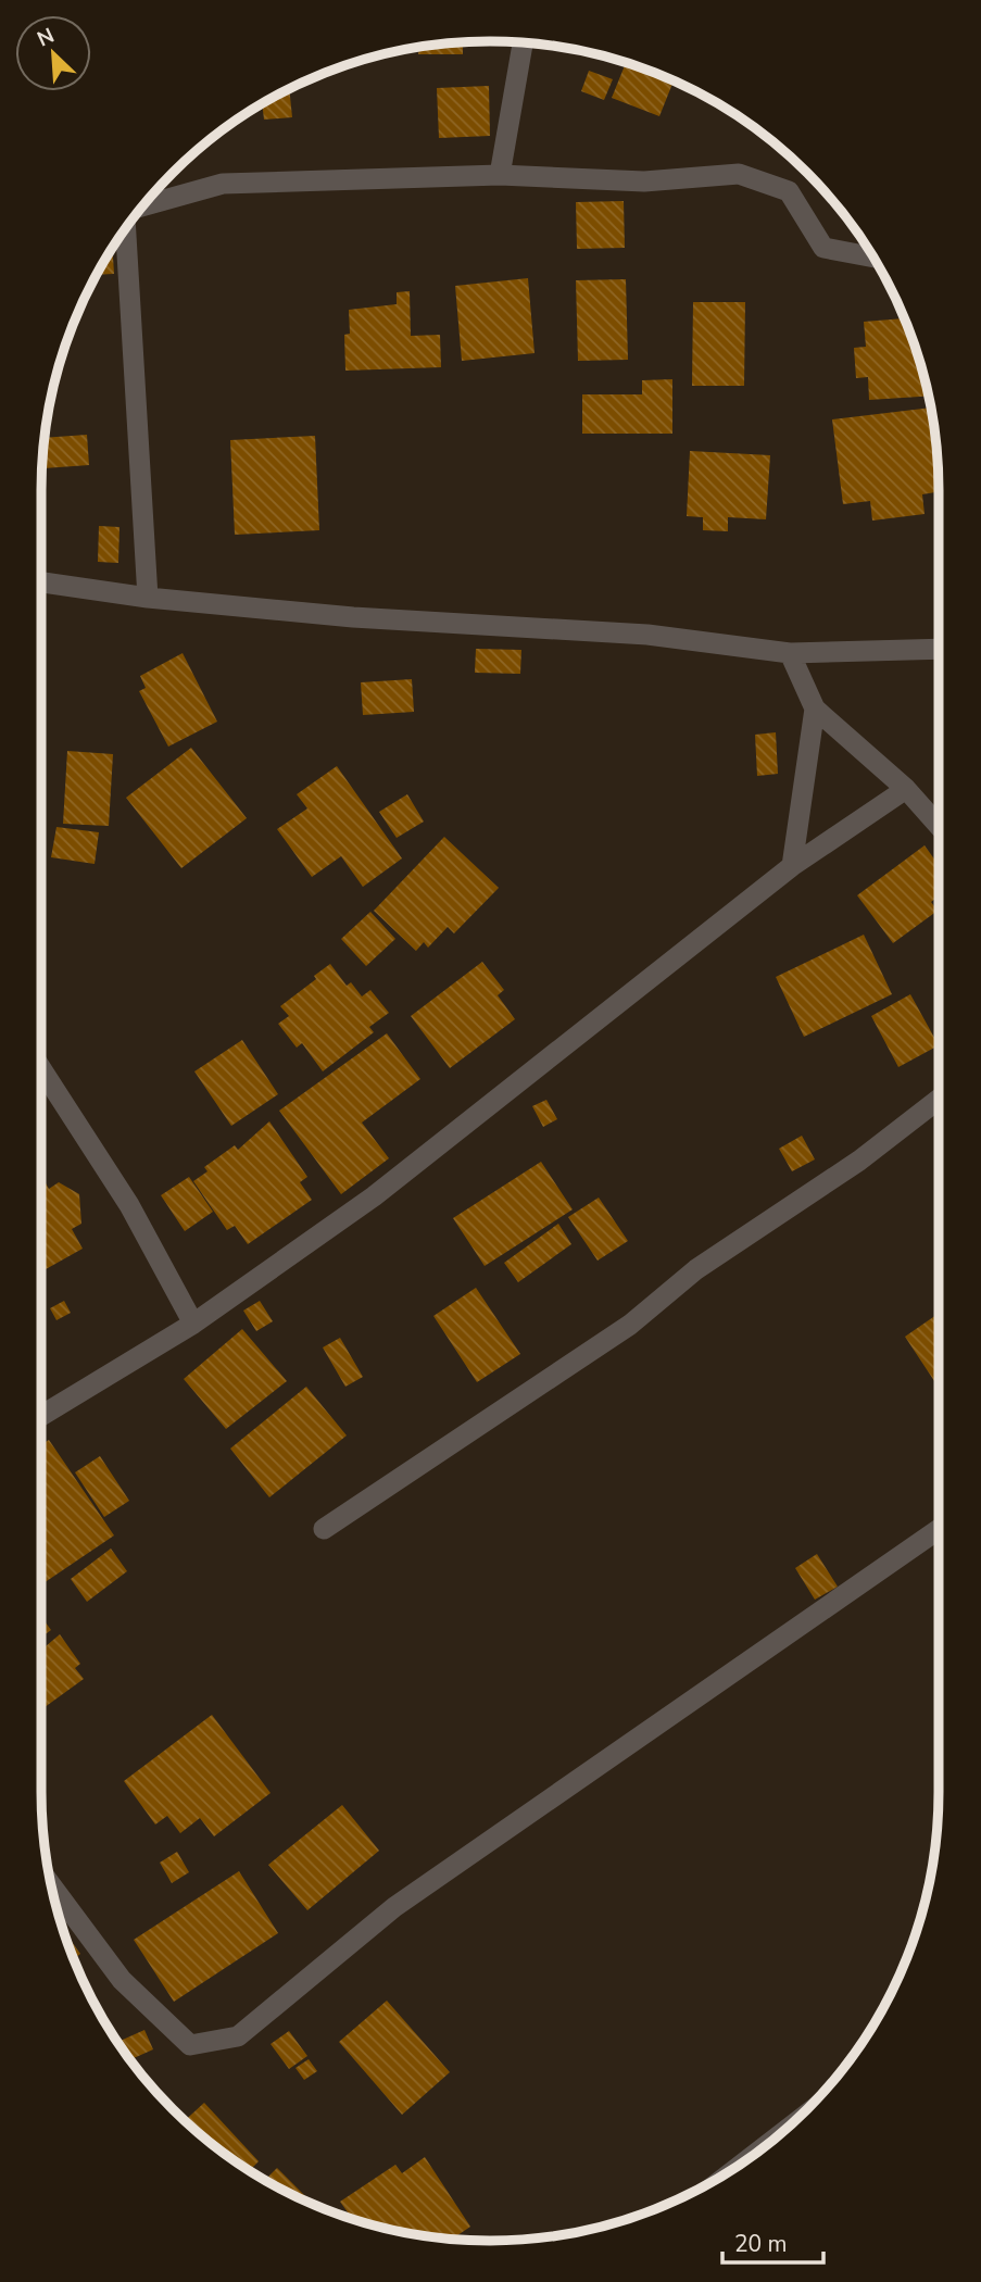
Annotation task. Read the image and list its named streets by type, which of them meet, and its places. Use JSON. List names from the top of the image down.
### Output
{
  "scale_bar": "20 m",
  "north": "top left"
}
